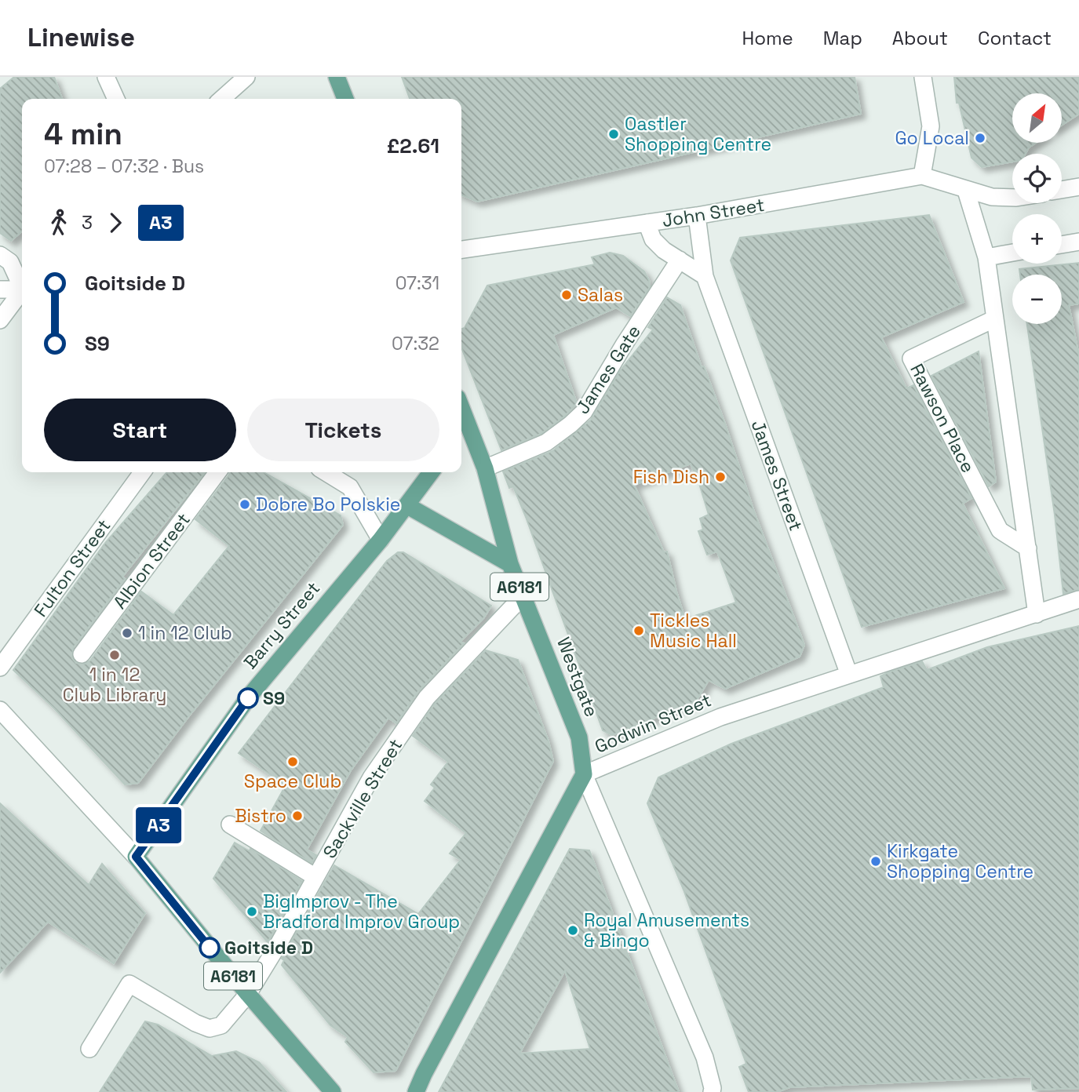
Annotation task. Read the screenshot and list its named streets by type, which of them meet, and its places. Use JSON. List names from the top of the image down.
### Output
{
  "streets": {
    "main road": [
      "A6181",
      "Barry Street",
      "Westgate",
      "Godwin Street"
    ],
    "street": [
      "John Street",
      "James Gate",
      "Rawson Place",
      "James Street",
      "Albion Street",
      "Fulton Street",
      "Sackville Street"
    ]
  },
  "crossings": [
    ["John Street", "James Street"],
    ["James Gate", "Westgate"],
    ["James Street", "Godwin Street"],
    ["A6181", "Barry Street"],
    ["A6181", "Westgate"],
    ["A6181", "Sackville Street"],
    ["Westgate", "Godwin Street"],
    ["Westgate", "Sackville Street"]
  ],
  "places": [
    "Oastler Shopping Centre",
    "Go Local",
    "Salas",
    "Fish Dish",
    "Dobre Bo Polskie",
    "Tickles Music Hall",
    "1 in 12 Club",
    "1 in 12 Club Library",
    "S9",
    "Space Club",
    "Bistro",
    "Kirkgate Shopping Centre",
    "BigImprov - The Bradford Improv Group",
    "Royal Amusements & Bingo",
    "Goitside D"
  ],
  "lines": ["bus line A3"],
  "north": "top right",
  "page": {
    "header": "Linewise",
    "nav": [
      "Home",
      "Map",
      "About",
      "Contact"
    ],
    "on_map": "A3",
    "map_buttons": ["+", "−"],
    "heading": ["4 min", "07:28 – 07:32 · Bus", "£2.61"],
    "legs": ["3", "A3"],
    "list": [
      {
        "name": "Goitside D",
        "value": "07:31"
      },
      {
        "name": "S9",
        "value": "07:32"
      }
    ],
    "buttons": ["Start", "Tickets"]
  }
}
